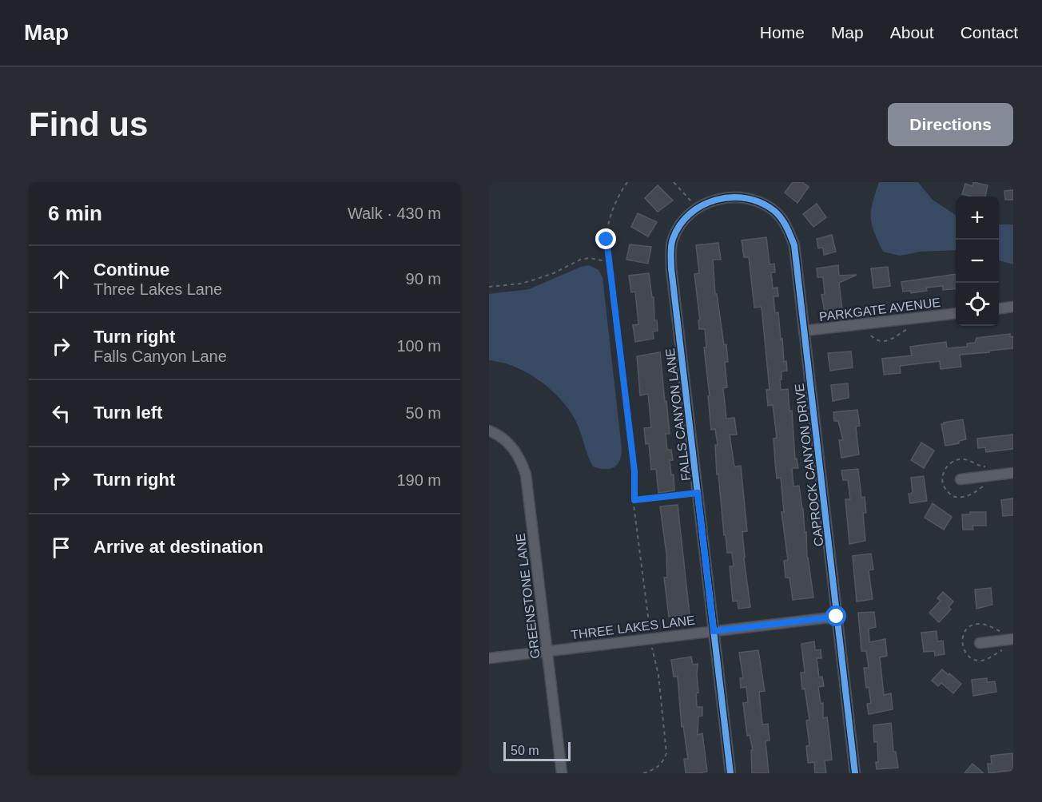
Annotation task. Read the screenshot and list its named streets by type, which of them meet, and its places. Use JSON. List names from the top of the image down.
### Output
{
  "streets": {
    "street": [
      "PARKGATE AVENUE",
      "FALLS CANYON LANE",
      "CAPROCK CANYON DRIVE",
      "GREENSTONE LANE",
      "THREE LAKES LANE"
    ]
  },
  "crossings": [
    ["PARKGATE AVENUE", "CAPROCK CANYON DRIVE"],
    ["FALLS CANYON LANE", "CAPROCK CANYON DRIVE"],
    ["FALLS CANYON LANE", "THREE LAKES LANE"],
    ["CAPROCK CANYON DRIVE", "THREE LAKES LANE"],
    ["GREENSTONE LANE", "THREE LAKES LANE"]
  ],
  "scale_bar": "50 m",
  "page": {
    "header": "Map",
    "nav": [
      "Home",
      "Map",
      "About",
      "Contact"
    ],
    "buttons": "Directions",
    "title": "Find us",
    "heading": ["6 min", "Walk · 430 m"],
    "map_buttons": ["+", "−"],
    "list": [
      ["Continue", "Three Lakes Lane", "90 m"],
      ["Turn right", "Falls Canyon Lane", "100 m"],
      ["Turn left", "50 m"],
      ["Turn right", "190 m"],
      "Arrive at destination"
    ],
    "scale": "50 m"
  }
}
